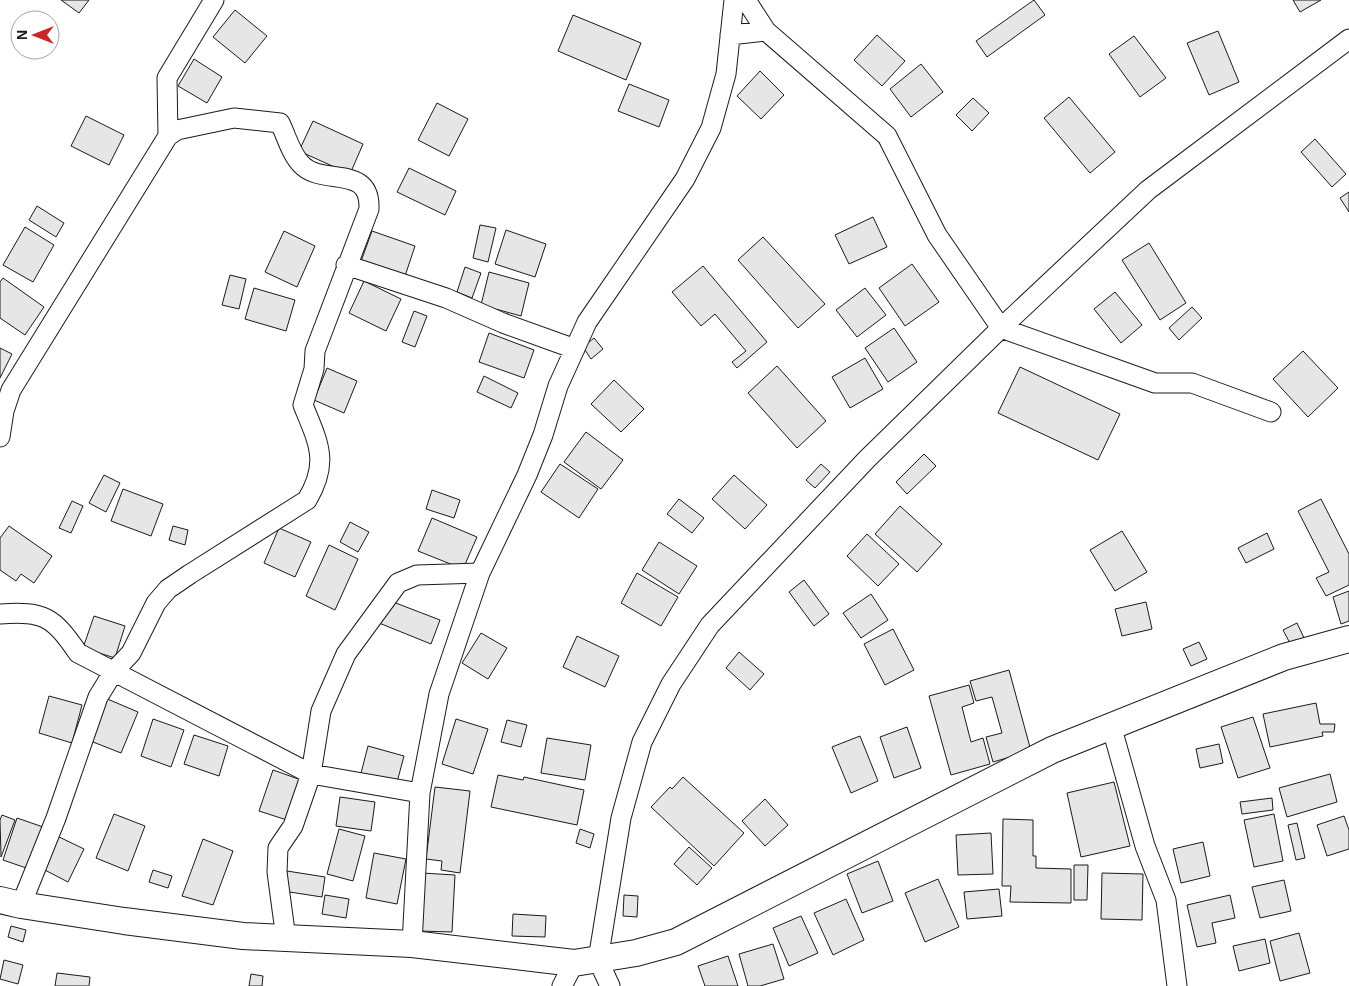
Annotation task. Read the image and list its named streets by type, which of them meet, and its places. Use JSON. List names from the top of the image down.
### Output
{
  "north": "left"
}
